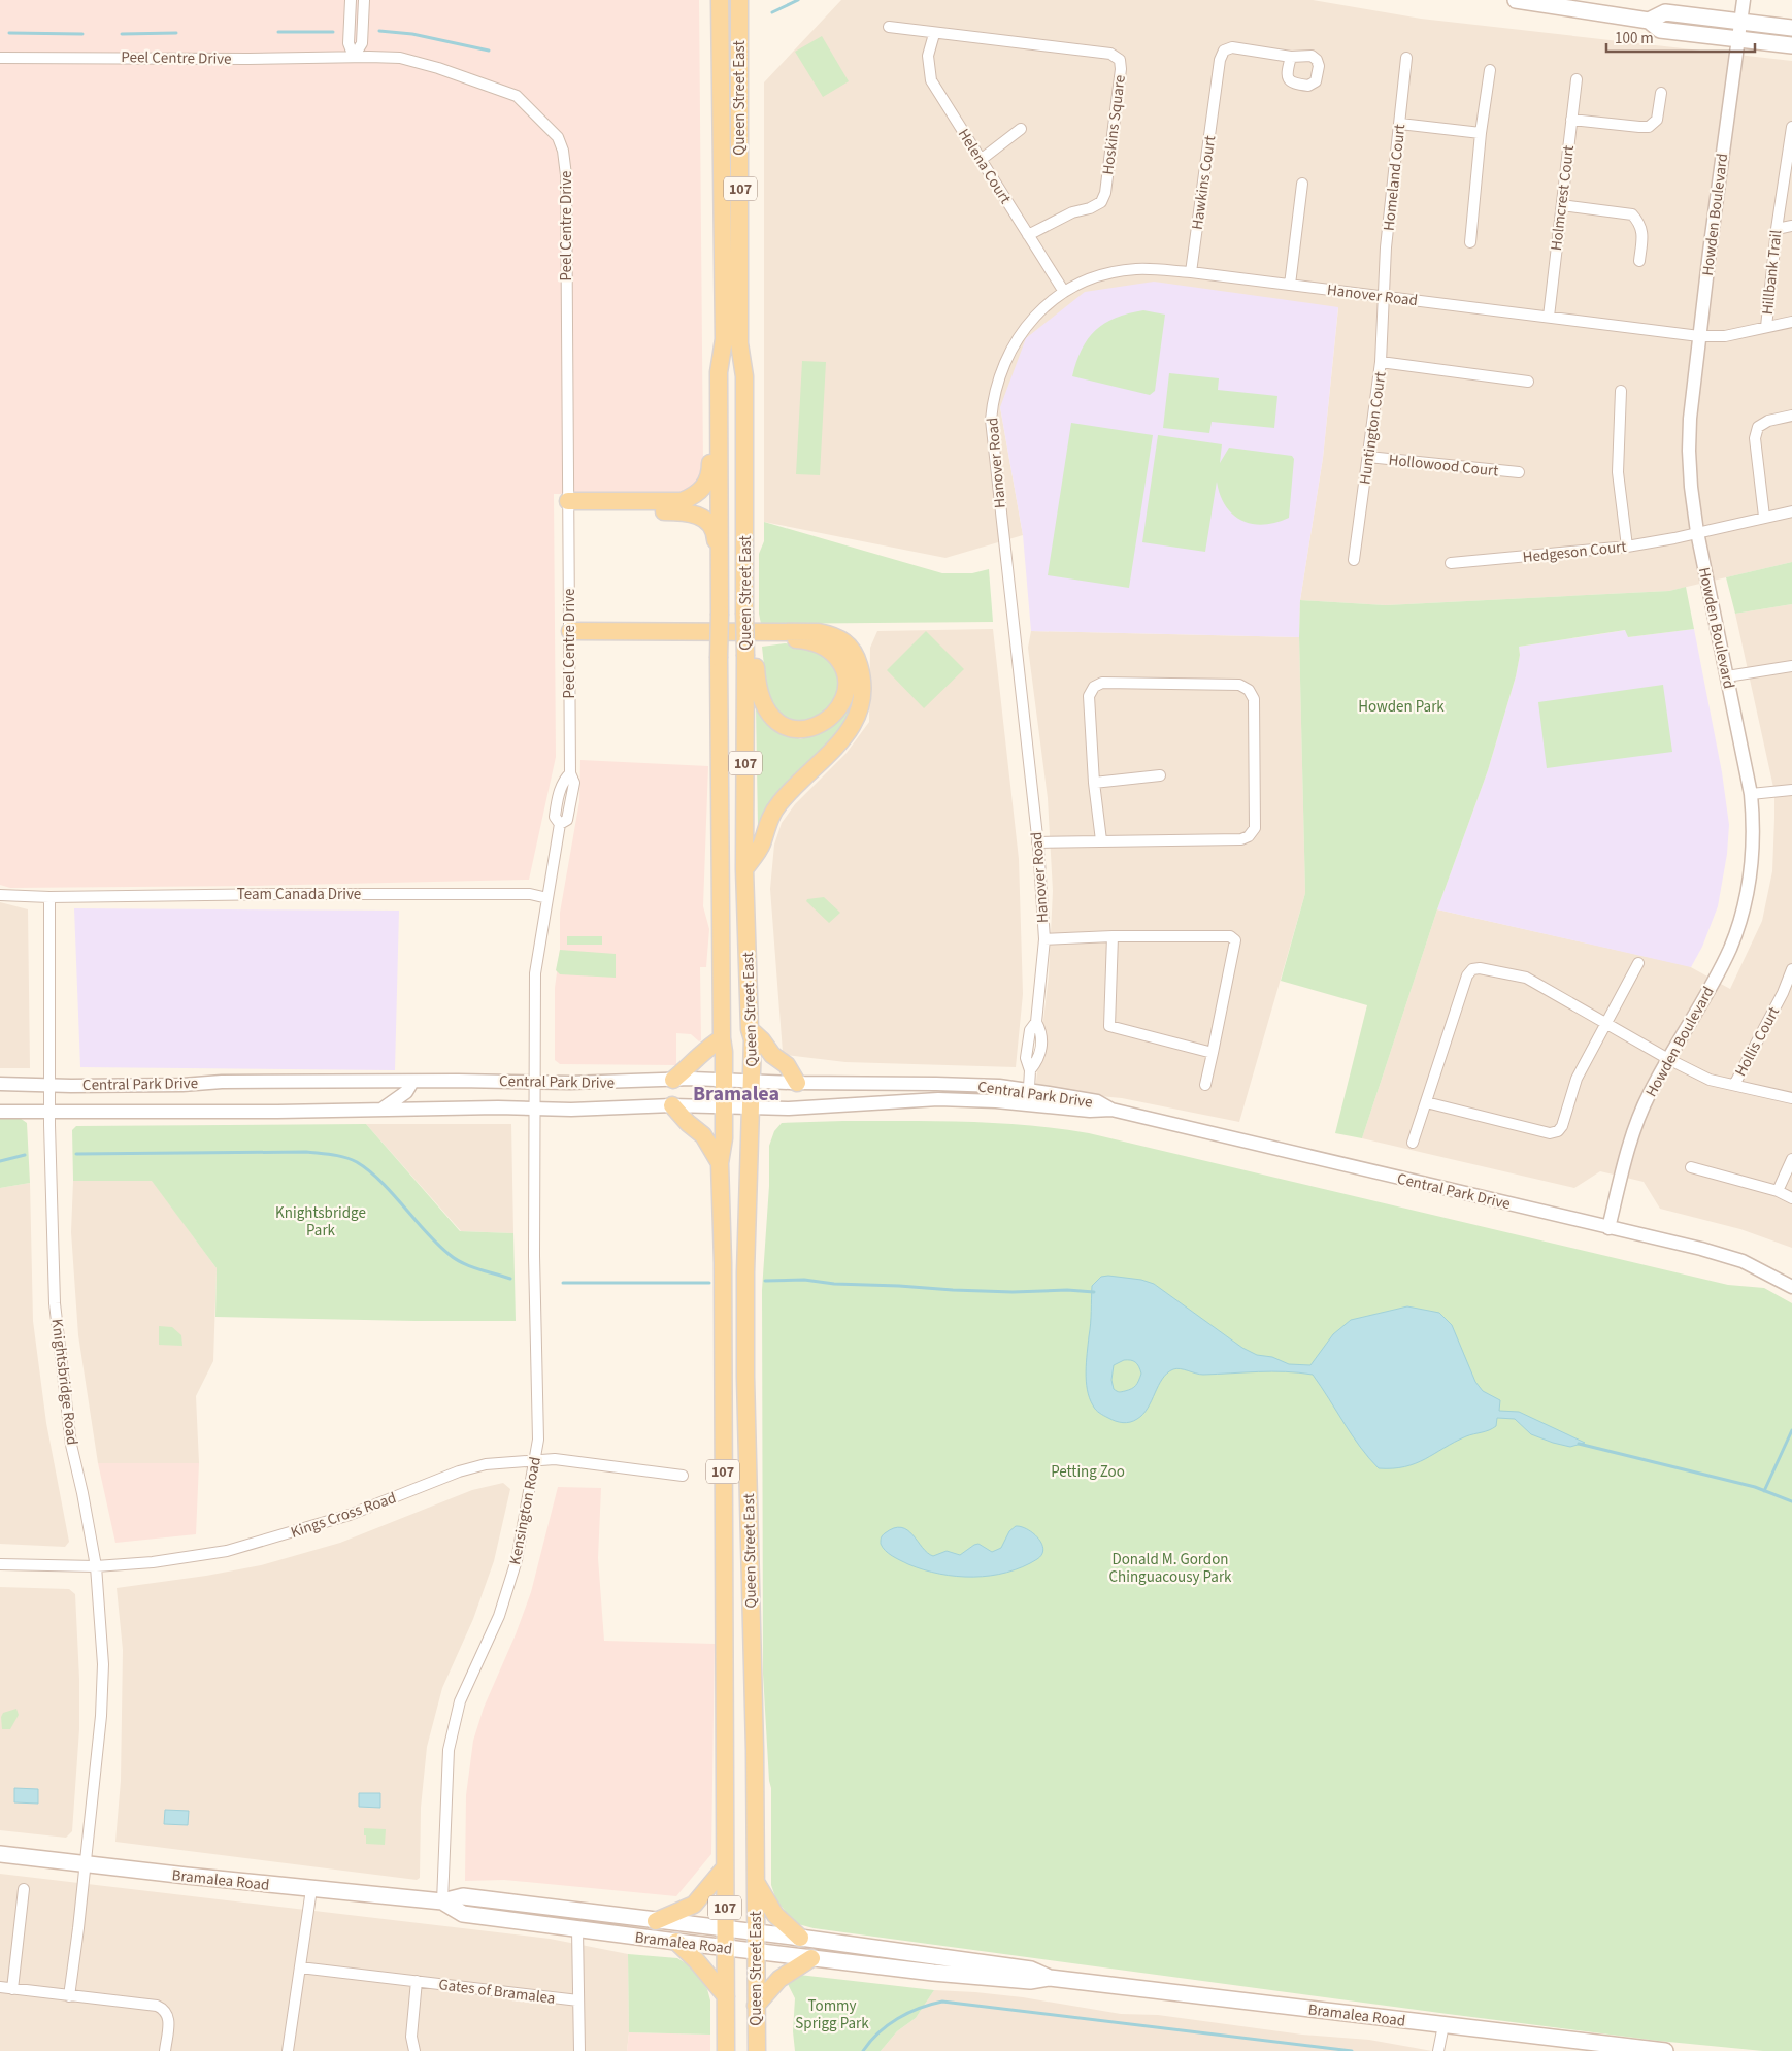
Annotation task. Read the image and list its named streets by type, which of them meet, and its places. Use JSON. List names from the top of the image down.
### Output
{
  "streets": {
    "main road": ["Queen Street East", "107", "Bramalea Road"],
    "street": [
      "Peel Centre Drive",
      "Hoskins Square",
      "Helena Court",
      "Homeland Court",
      "Hawkins Court",
      "Holmcrest Court",
      "Howden Boulevard",
      "Hillbank Trail",
      "Hanover Road",
      "Huntington Court",
      "Hollowood Court",
      "Hedgeson Court",
      "Team Canada Drive",
      "Hollis Court",
      "Central Park Drive",
      "Knightsbridge Road",
      "Kensington Road",
      "Kings Cross Road",
      "Gates of Bramalea"
    ]
  },
  "crossings": [
    ["Peel Centre Drive", "Team Canada Drive"],
    ["Peel Centre Drive", "Central Park Drive"],
    ["Peel Centre Drive", "Kensington Road"],
    ["Queen Street East", "Central Park Drive"],
    ["Queen Street East", "Bramalea Road"],
    ["Hoskins Square", "Helena Court"],
    ["Helena Court", "Hanover Road"],
    ["Homeland Court", "Hanover Road"],
    ["Homeland Court", "Huntington Court"],
    ["Hawkins Court", "Hanover Road"],
    ["Holmcrest Court", "Hanover Road"],
    ["Howden Boulevard", "Hanover Road"],
    ["Howden Boulevard", "Hedgeson Court"],
    ["Howden Boulevard", "Central Park Drive"],
    ["Hillbank Trail", "Hanover Road"],
    ["Hanover Road", "Huntington Court"],
    ["Hanover Road", "Central Park Drive"],
    ["Huntington Court", "Hollowood Court"],
    ["Team Canada Drive", "Knightsbridge Road"],
    ["Central Park Drive", "Knightsbridge Road"],
    ["Central Park Drive", "Kensington Road"],
    ["Knightsbridge Road", "Kings Cross Road"],
    ["Knightsbridge Road", "Bramalea Road"],
    ["Kensington Road", "Kings Cross Road"],
    ["Kensington Road", "Bramalea Road"],
    ["Bramalea Road", "Gates of Bramalea"]
  ],
  "districts": ["Bramalea"],
  "parks": [
    "Howden Park",
    "Knightsbridge Park",
    "Petting Zoo",
    "Donald M. Gordon Chinguacousy Park",
    "Tommy Sprigg Park"
  ],
  "scale_bar": "100 m"
}
